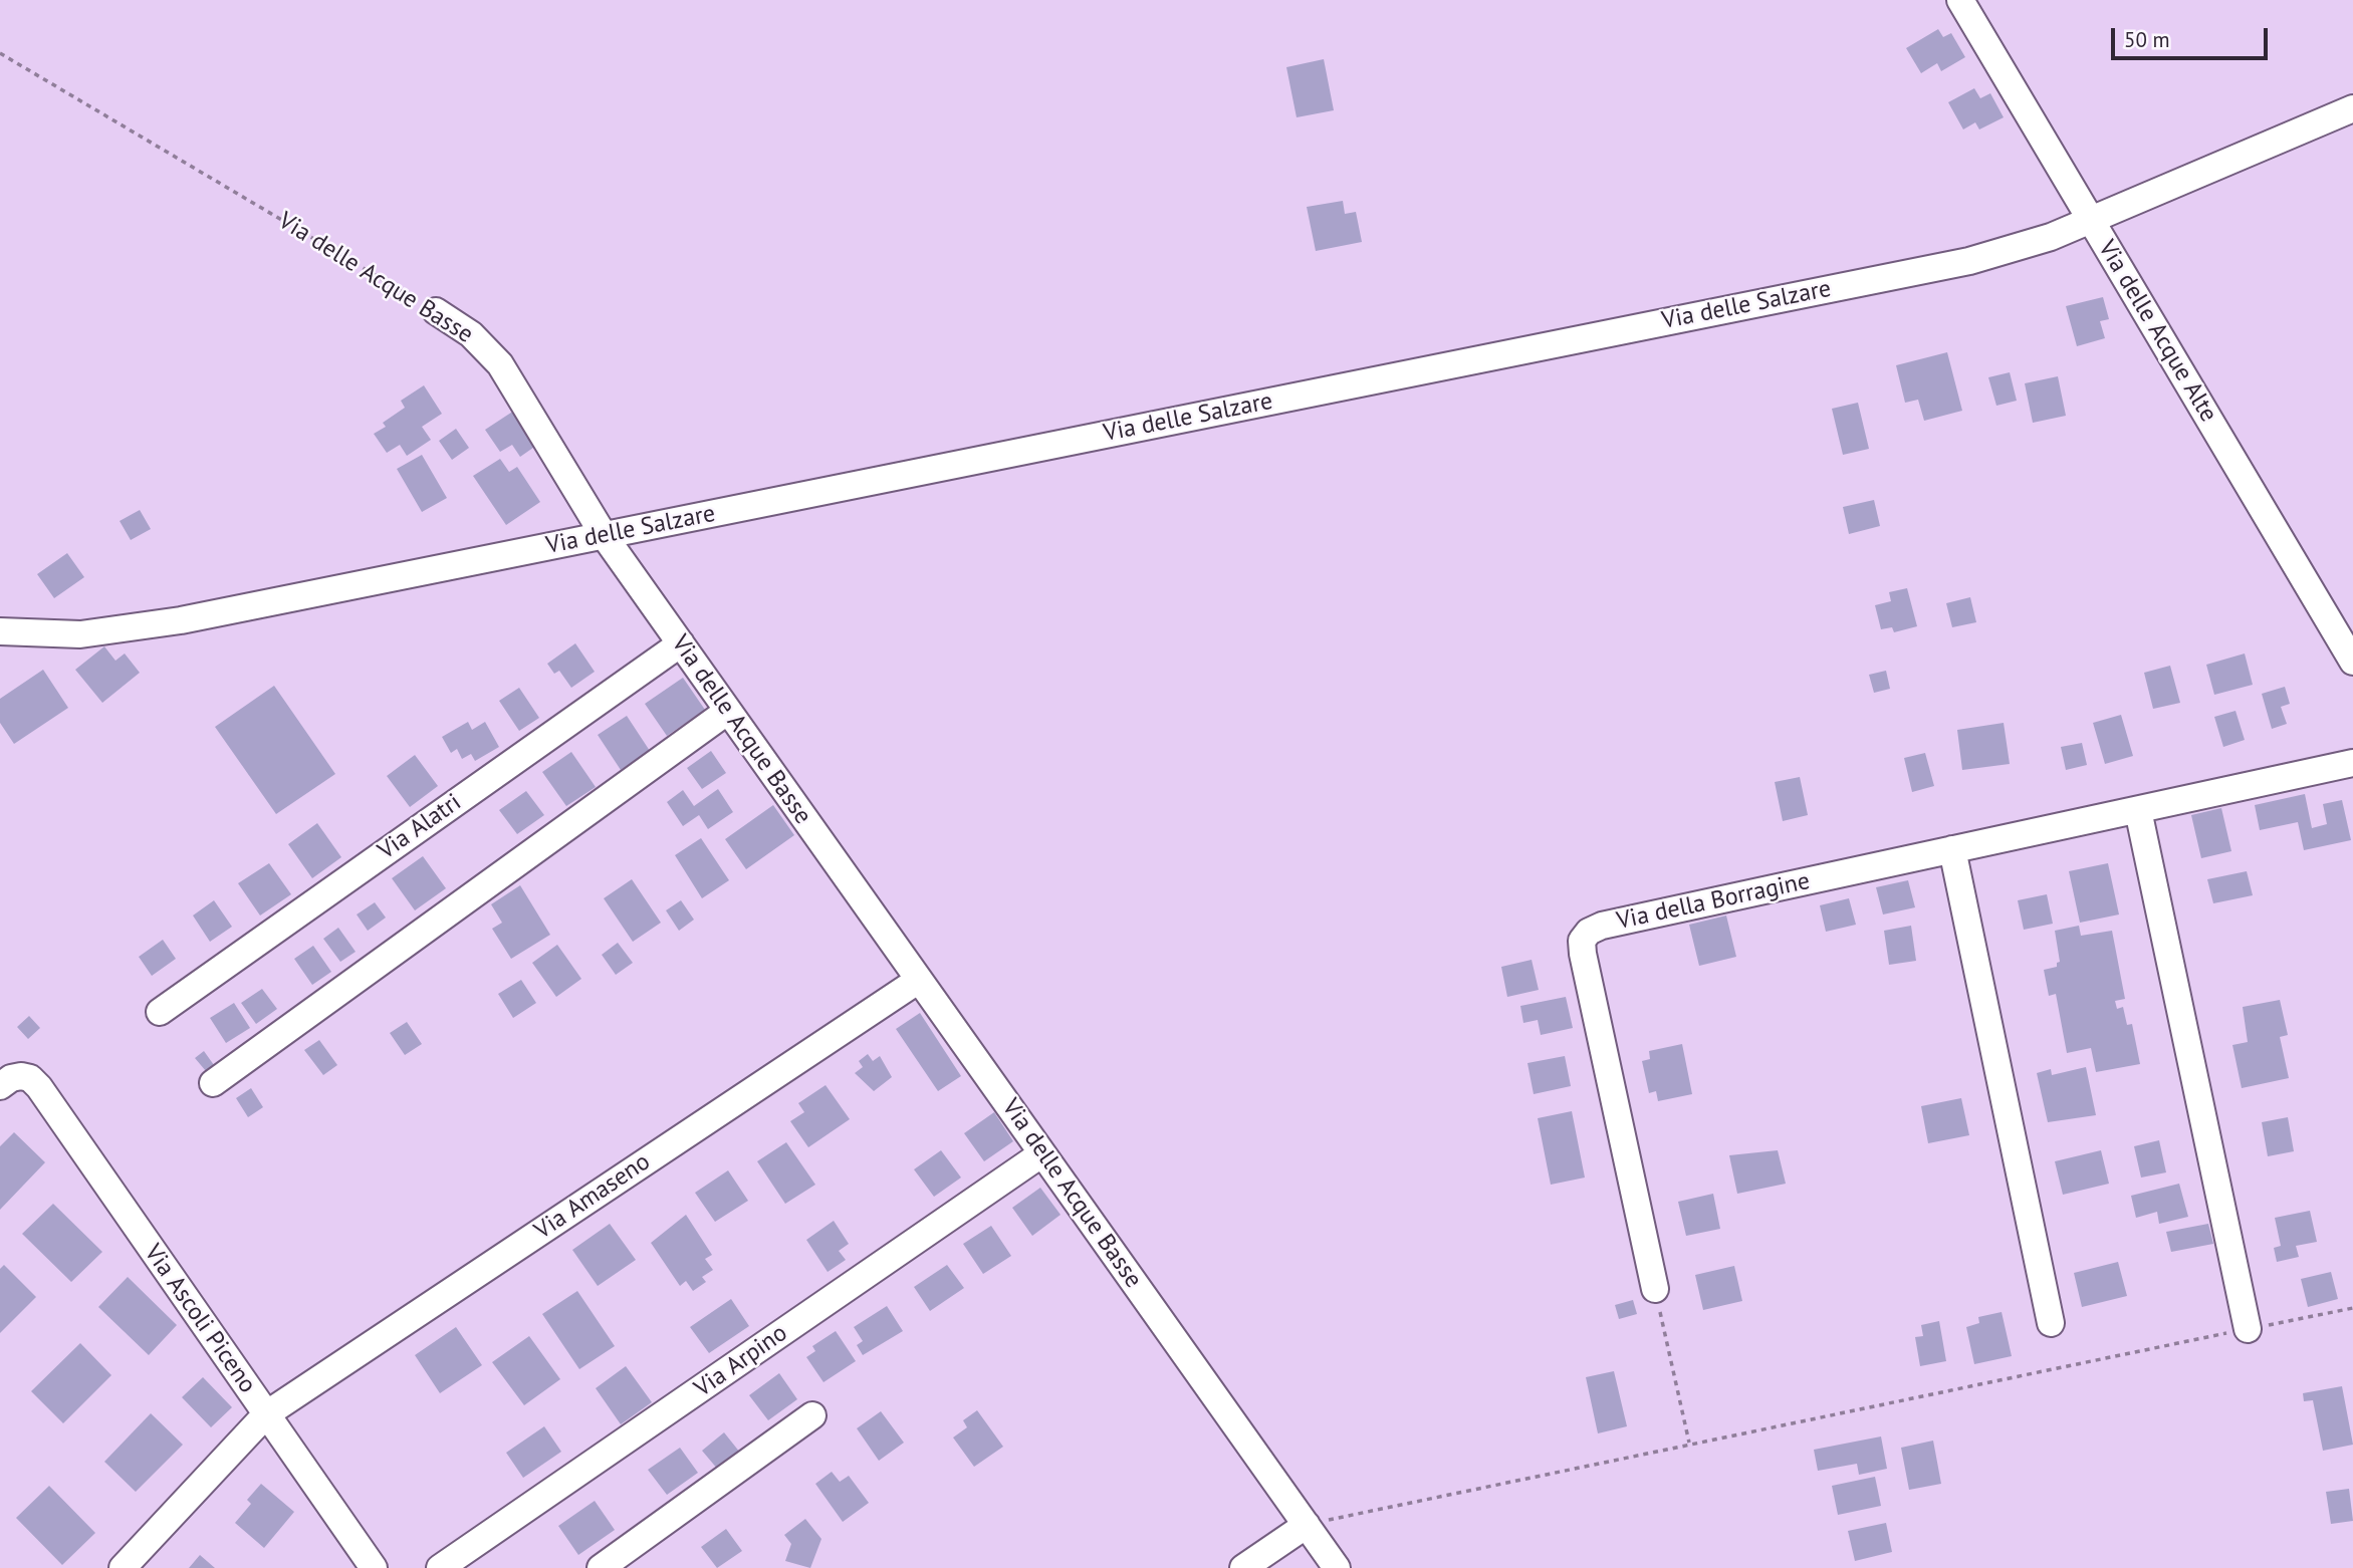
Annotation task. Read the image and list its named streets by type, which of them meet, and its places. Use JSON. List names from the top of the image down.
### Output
{
  "streets": {
    "street": [
      "Via delle Acque Basse",
      "Via delle Salzare",
      "Via delle Acque Alte",
      "Via Alatri",
      "Via della Borragine",
      "Via Amaseno",
      "Via Ascoli Piceno",
      "Via Arpino"
    ]
  },
  "crossings": [
    ["Via delle Acque Basse", "Via delle Salzare"],
    ["Via delle Acque Basse", "Via Alatri"],
    ["Via delle Acque Basse", "Via Amaseno"],
    ["Via delle Acque Basse", "Via Arpino"],
    ["Via delle Salzare", "Via delle Acque Alte"],
    ["Via Amaseno", "Via Ascoli Piceno"]
  ],
  "scale_bar": "50 m"
}
